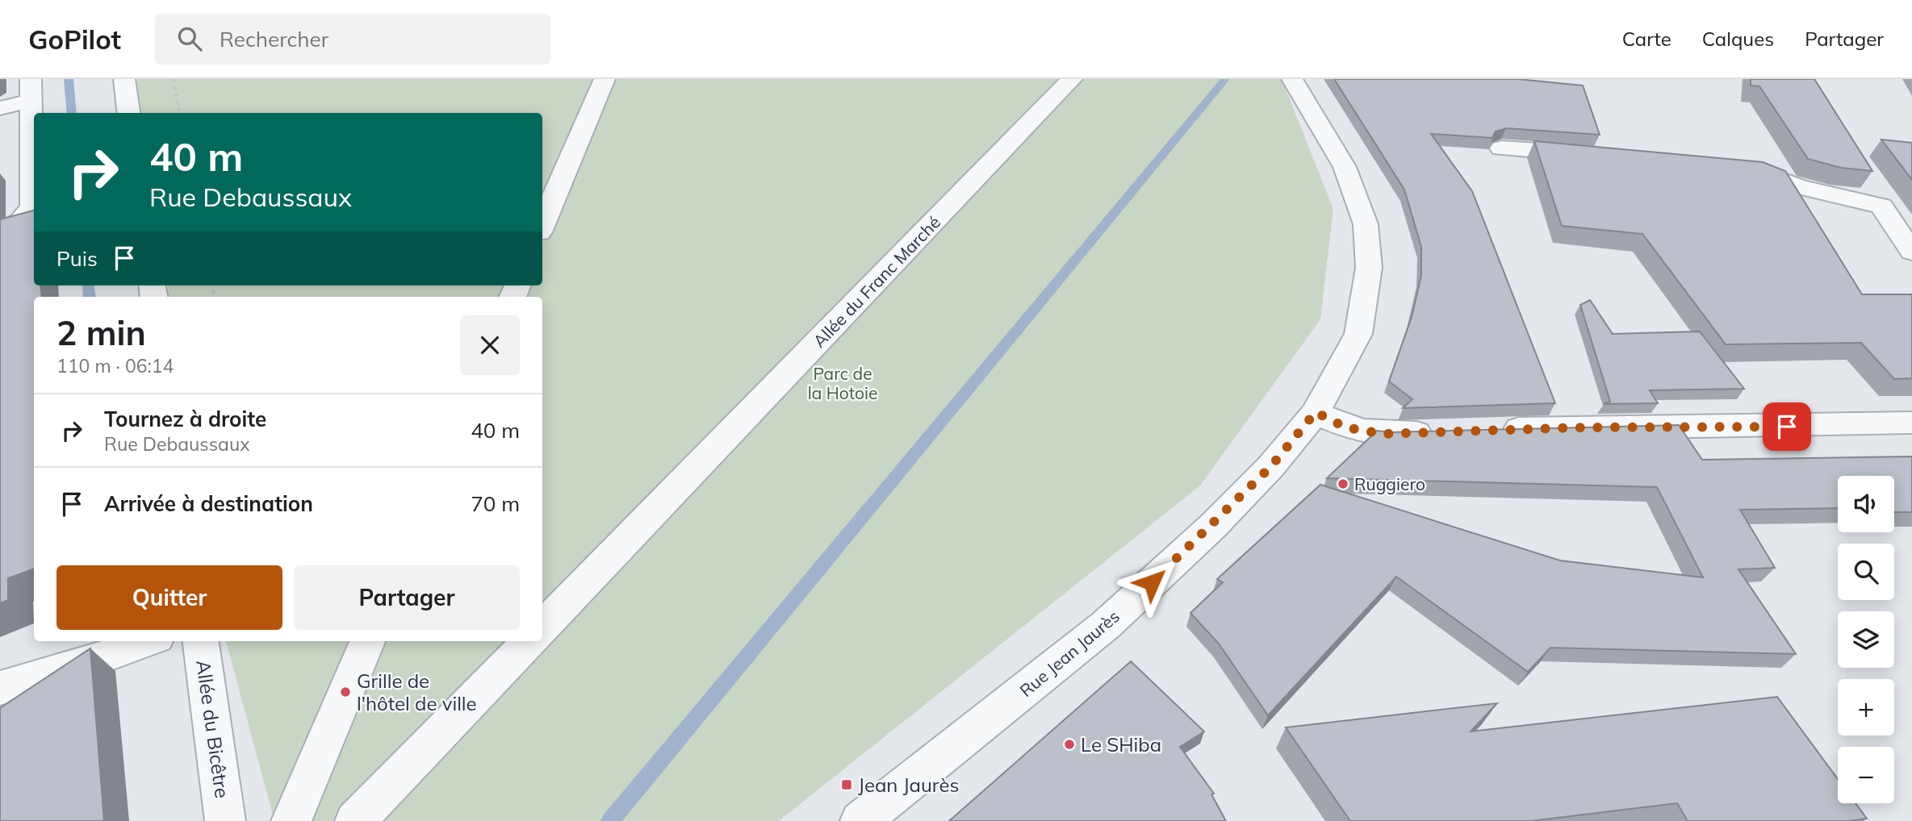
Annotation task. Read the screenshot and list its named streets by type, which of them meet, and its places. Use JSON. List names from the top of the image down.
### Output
{
  "streets": {
    "street": ["Allée du Franc Marché", "Rue Jean Jaurès", "Allée du Bicêtre"]
  },
  "parks": ["Parc de la Hotoie"],
  "places": {
    "other": ["Ruggiero", "Grille de l'hôtel de ville", "Le SHiba"],
    "transit": ["Jean Jaurès"]
  },
  "page": {
    "header": "GoPilot",
    "search": "Rechercher",
    "nav": ["Carte", "Calques", "Partager"],
    "turn": ["40 m", "Rue Debaussaux"],
    "then": "Puis",
    "heading": ["2 min", "110 m · 06:14"],
    "list": [
      {
        "name": "Tournez à droite",
        "note": "Rue Debaussaux",
        "value": "40 m"
      },
      {
        "name": "Arrivée à destination",
        "value": "70 m"
      }
    ],
    "map_buttons": ["+", "−"],
    "buttons": ["Quitter", "Partager"]
  }
}
